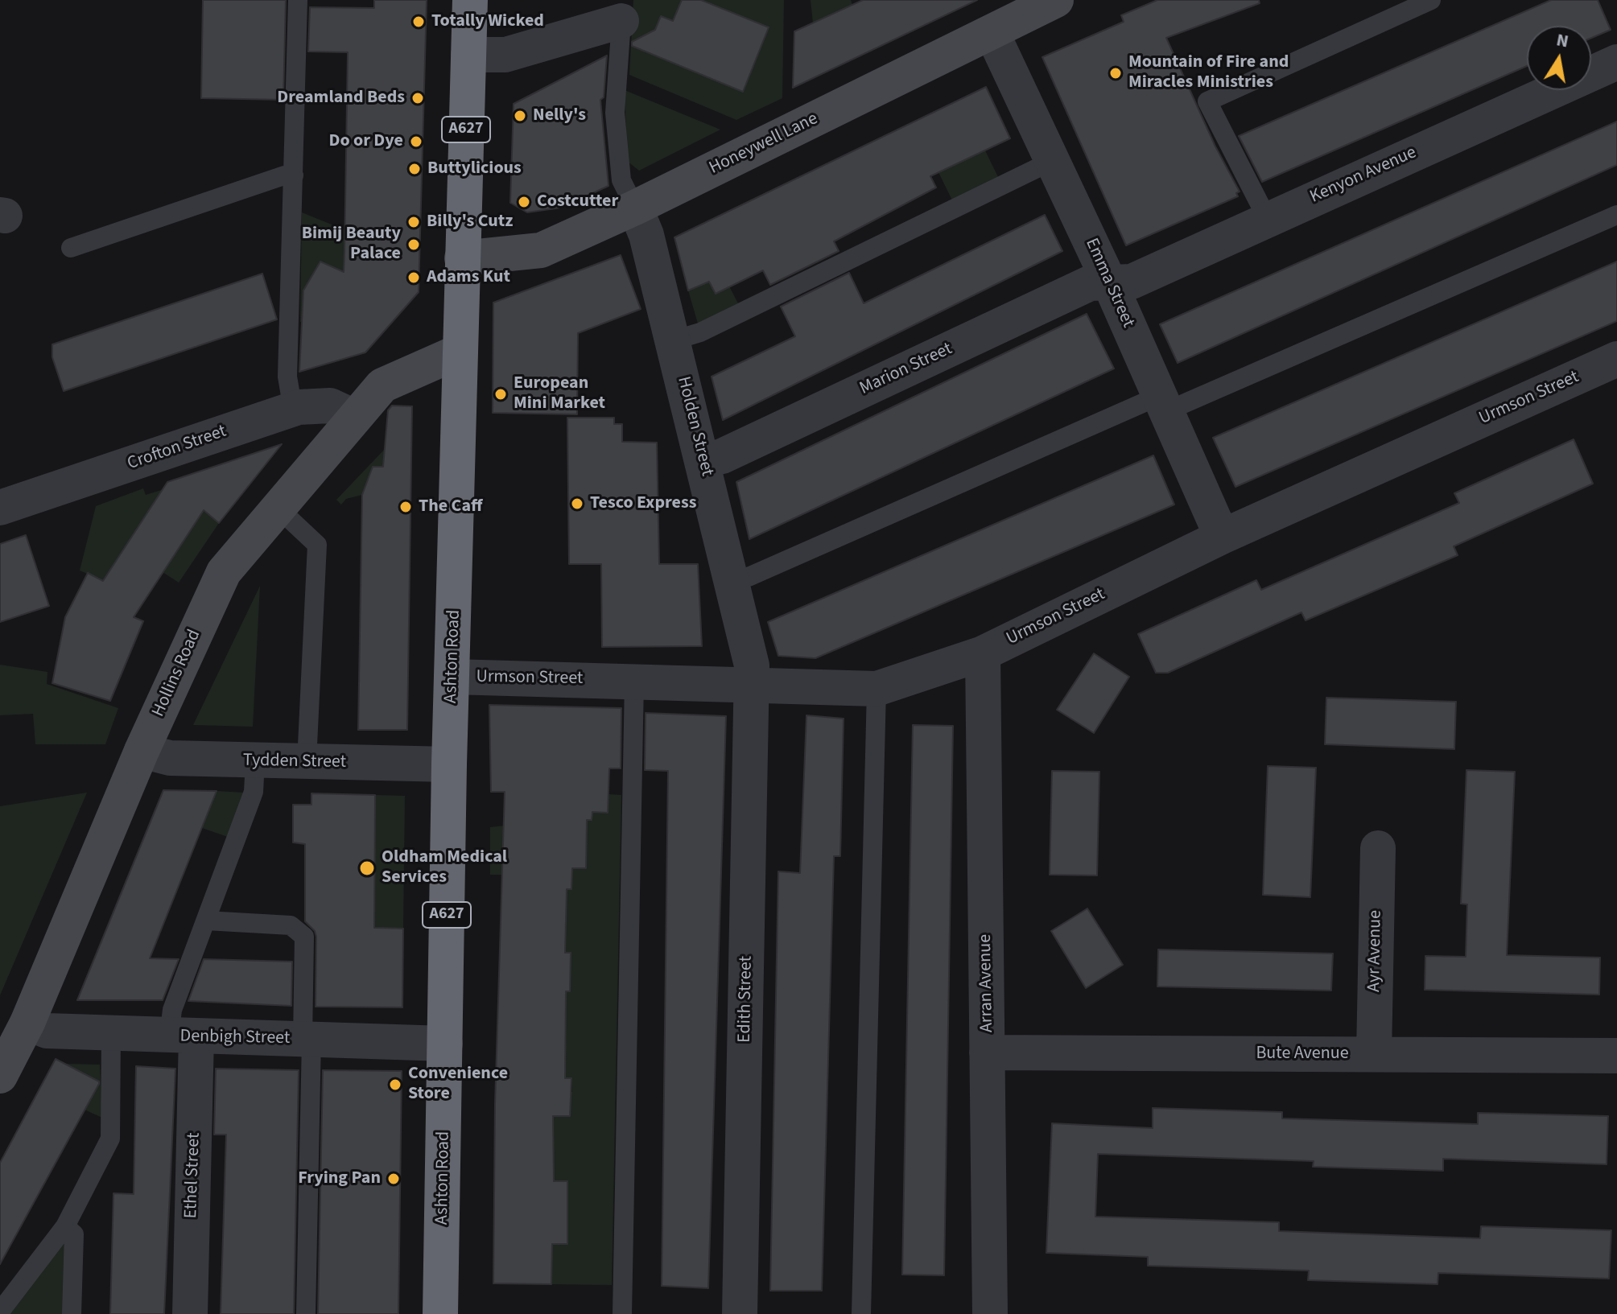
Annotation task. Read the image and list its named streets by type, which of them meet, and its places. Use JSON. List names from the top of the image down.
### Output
{
  "streets": {
    "highway": ["A627", "Ashton Road"],
    "street": [
      "Honeywell Lane",
      "Kenyon Avenue",
      "Emma Street",
      "Marion Street",
      "Urmson Street",
      "Holden Street",
      "Crofton Street",
      "Hollins Road",
      "Tydden Street",
      "Ayr Avenue",
      "Arran Avenue",
      "Edith Street",
      "Denbigh Street",
      "Bute Avenue",
      "Ethel Street"
    ]
  },
  "crossings": [
    ["Honeywell Lane", "Emma Street"],
    ["Honeywell Lane", "Holden Street"],
    ["Honeywell Lane", "Ashton Road"],
    ["Kenyon Avenue", "Emma Street"],
    ["Kenyon Avenue", "Marion Street"],
    ["Emma Street", "Marion Street"],
    ["Emma Street", "Urmson Street"],
    ["Marion Street", "Holden Street"],
    ["Urmson Street", "Holden Street"],
    ["Urmson Street", "Ashton Road"],
    ["Urmson Street", "Arran Avenue"],
    ["Urmson Street", "Edith Street"],
    ["Holden Street", "Edith Street"],
    ["Crofton Street", "Hollins Road"],
    ["Ashton Road", "Hollins Road"],
    ["Ashton Road", "Tydden Street"],
    ["Ashton Road", "Denbigh Street"],
    ["Hollins Road", "Tydden Street"],
    ["Hollins Road", "Denbigh Street"],
    ["Ayr Avenue", "Bute Avenue"],
    ["Arran Avenue", "Bute Avenue"],
    ["Denbigh Street", "Ethel Street"]
  ],
  "places": [
    "Totally Wicked",
    "Mountain of Fire and Miracles Ministries",
    "Dreamland Beds",
    "Nelly's",
    "Do or Dye",
    "Buttylicious",
    "Costcutter",
    "Billy's Cutz",
    "Bimij Beauty Palace",
    "Adams Kut",
    "European Mini Market",
    "Tesco Express",
    "The Caff",
    "Oldham Medical Services",
    "Convenience Store",
    "Frying Pan"
  ],
  "north": "top"
}
